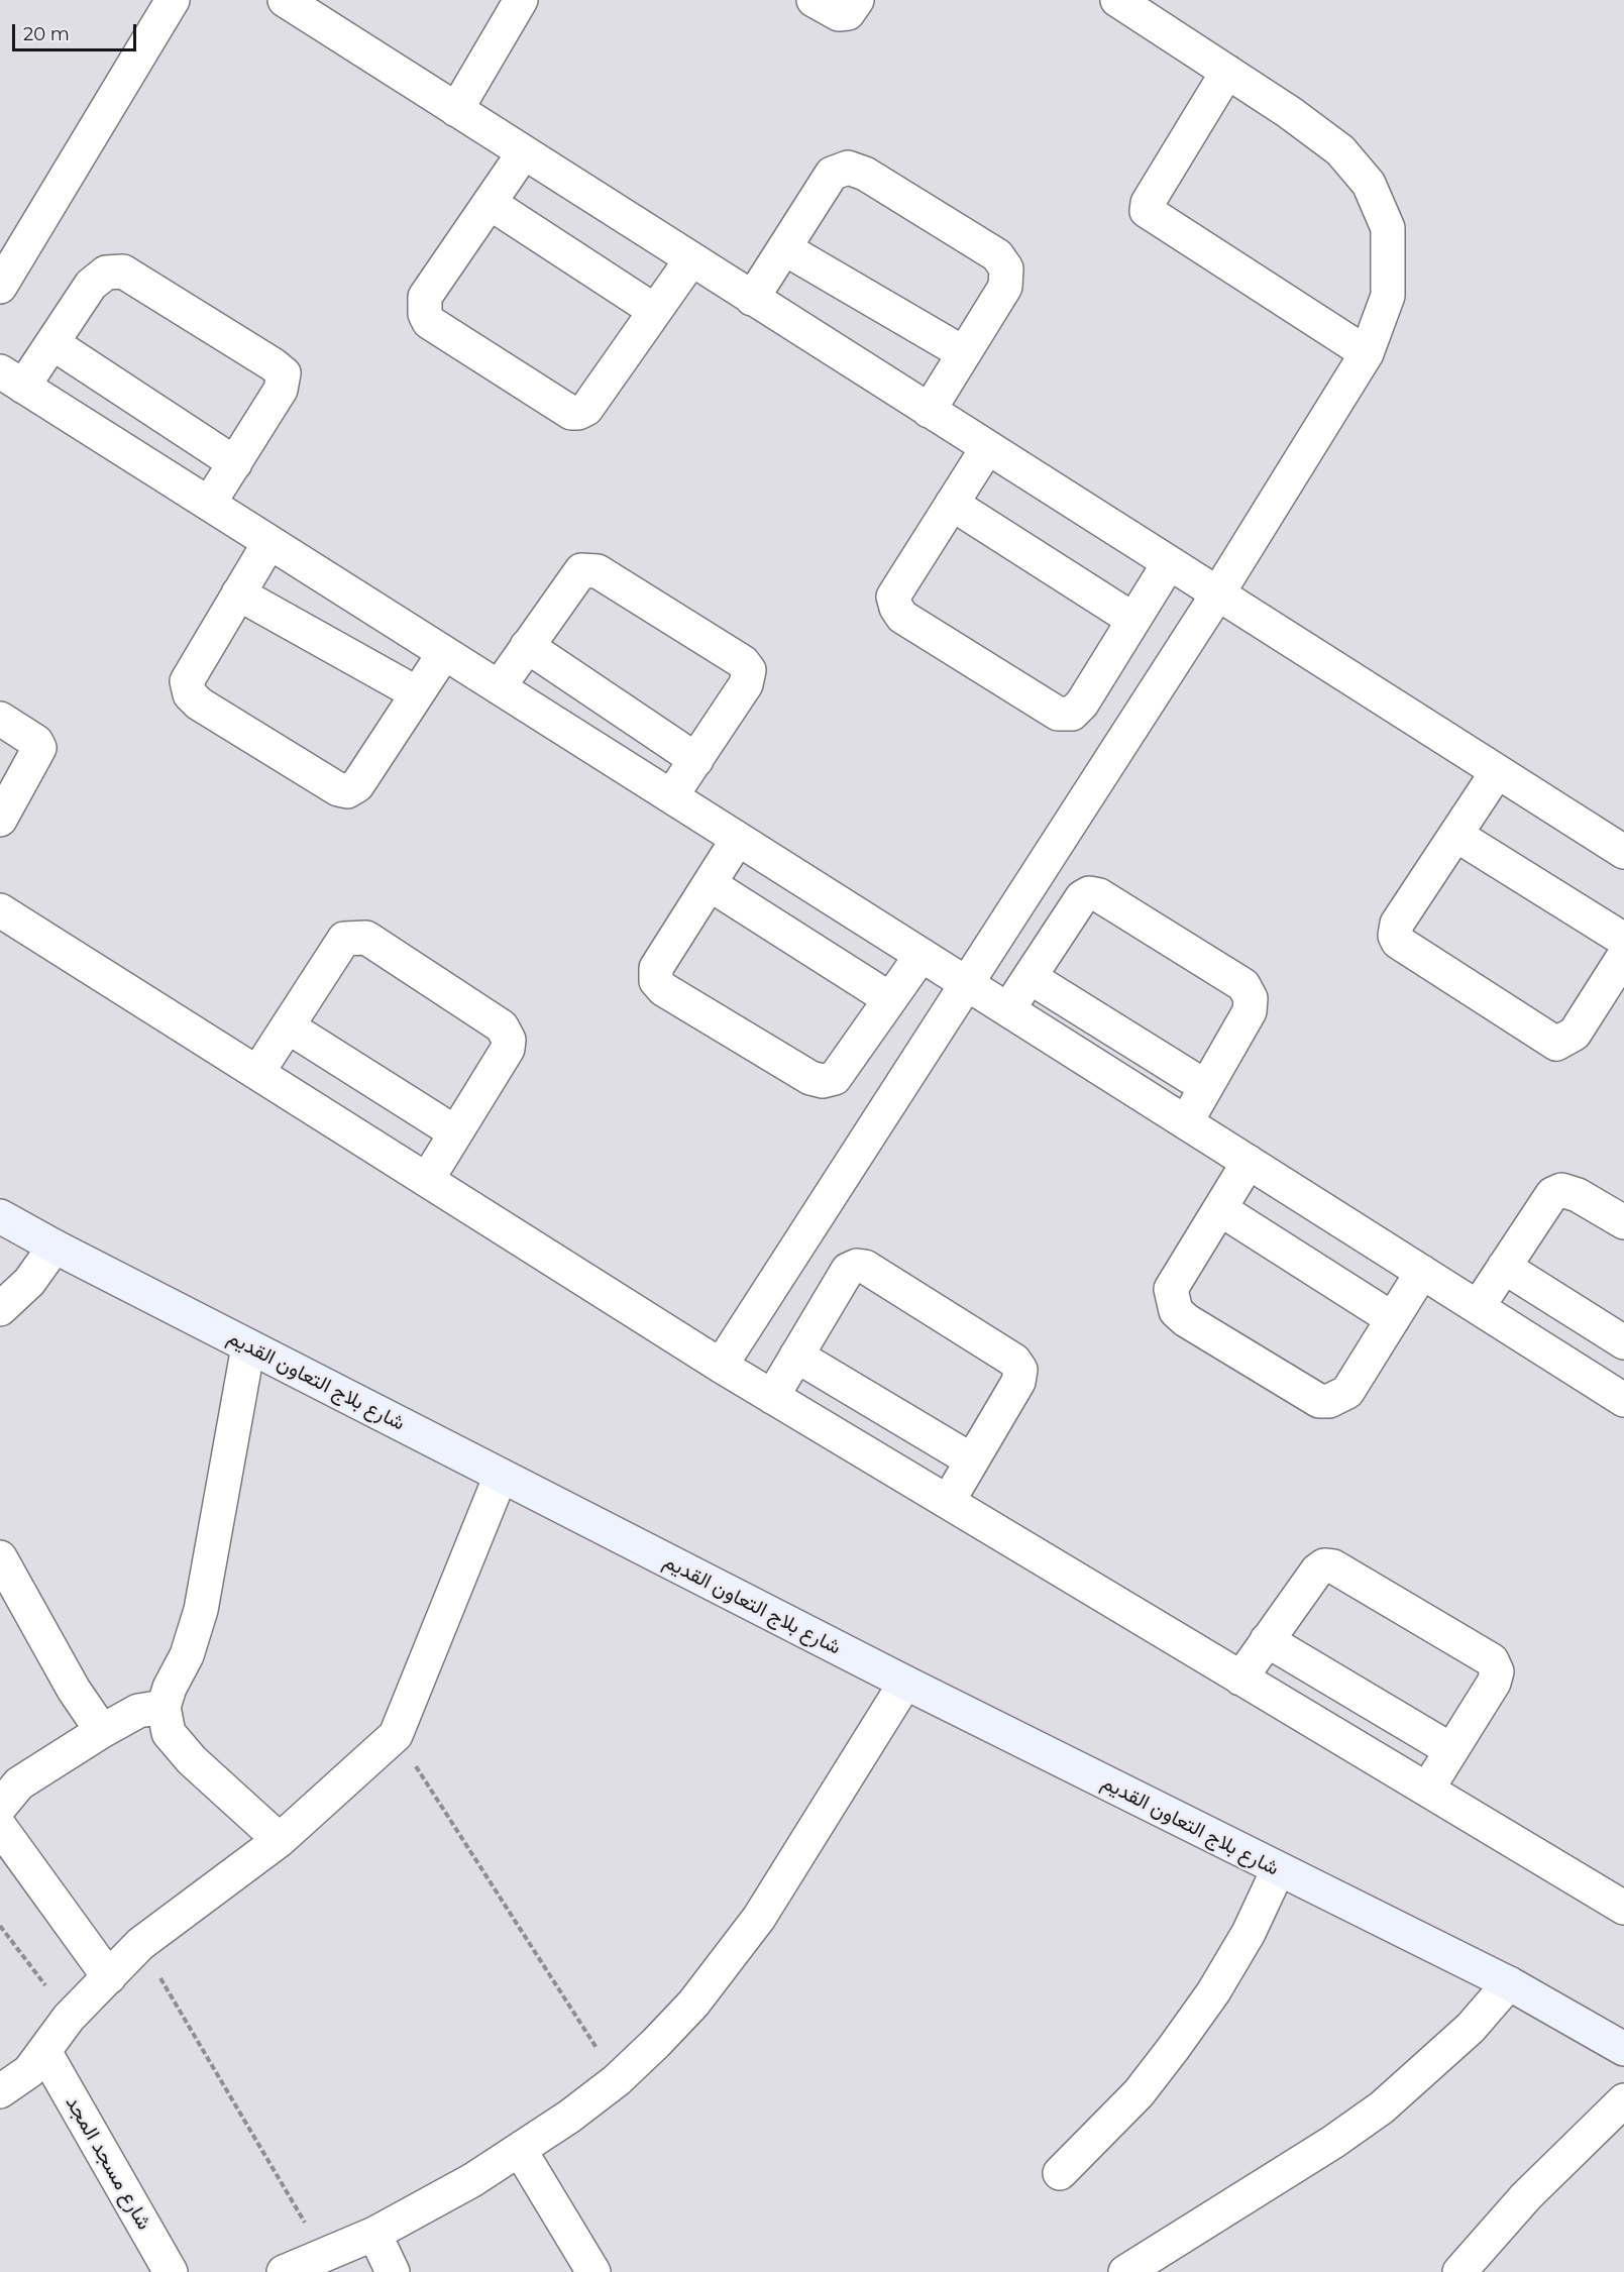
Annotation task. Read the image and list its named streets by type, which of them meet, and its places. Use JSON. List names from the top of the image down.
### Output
{
  "streets": {
    "street": ["شارع بلاج التعاون القديم", "شارع مسجد المجد"]
  },
  "scale_bar": "20 m"
}
